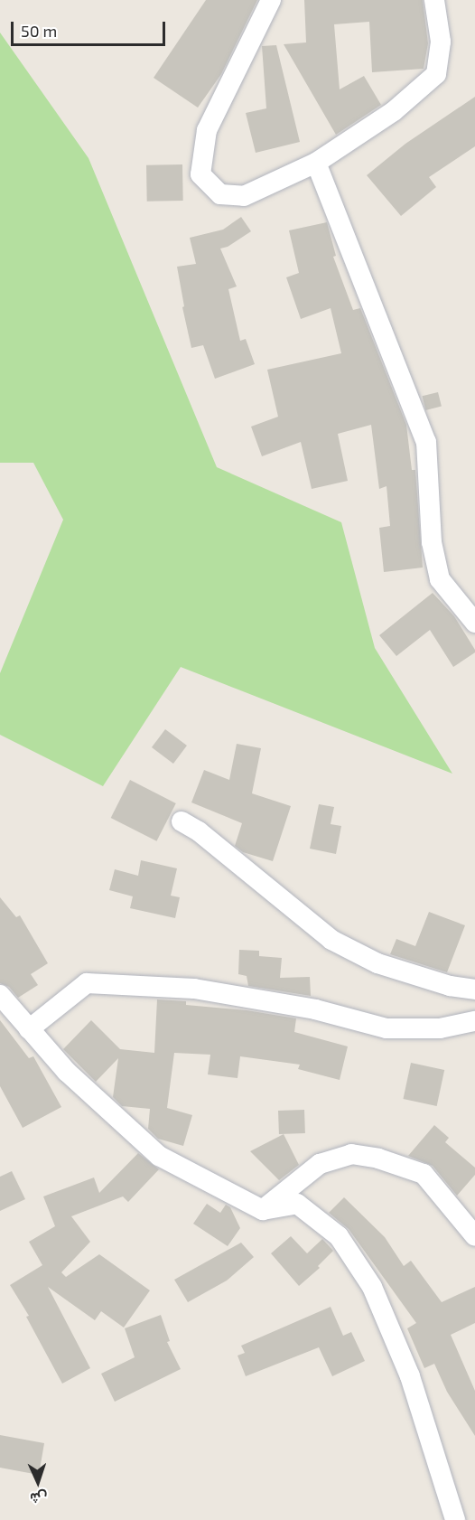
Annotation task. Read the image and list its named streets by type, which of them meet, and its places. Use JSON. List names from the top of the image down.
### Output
{
  "scale_bar": "50 m",
  "north": "bottom"
}
